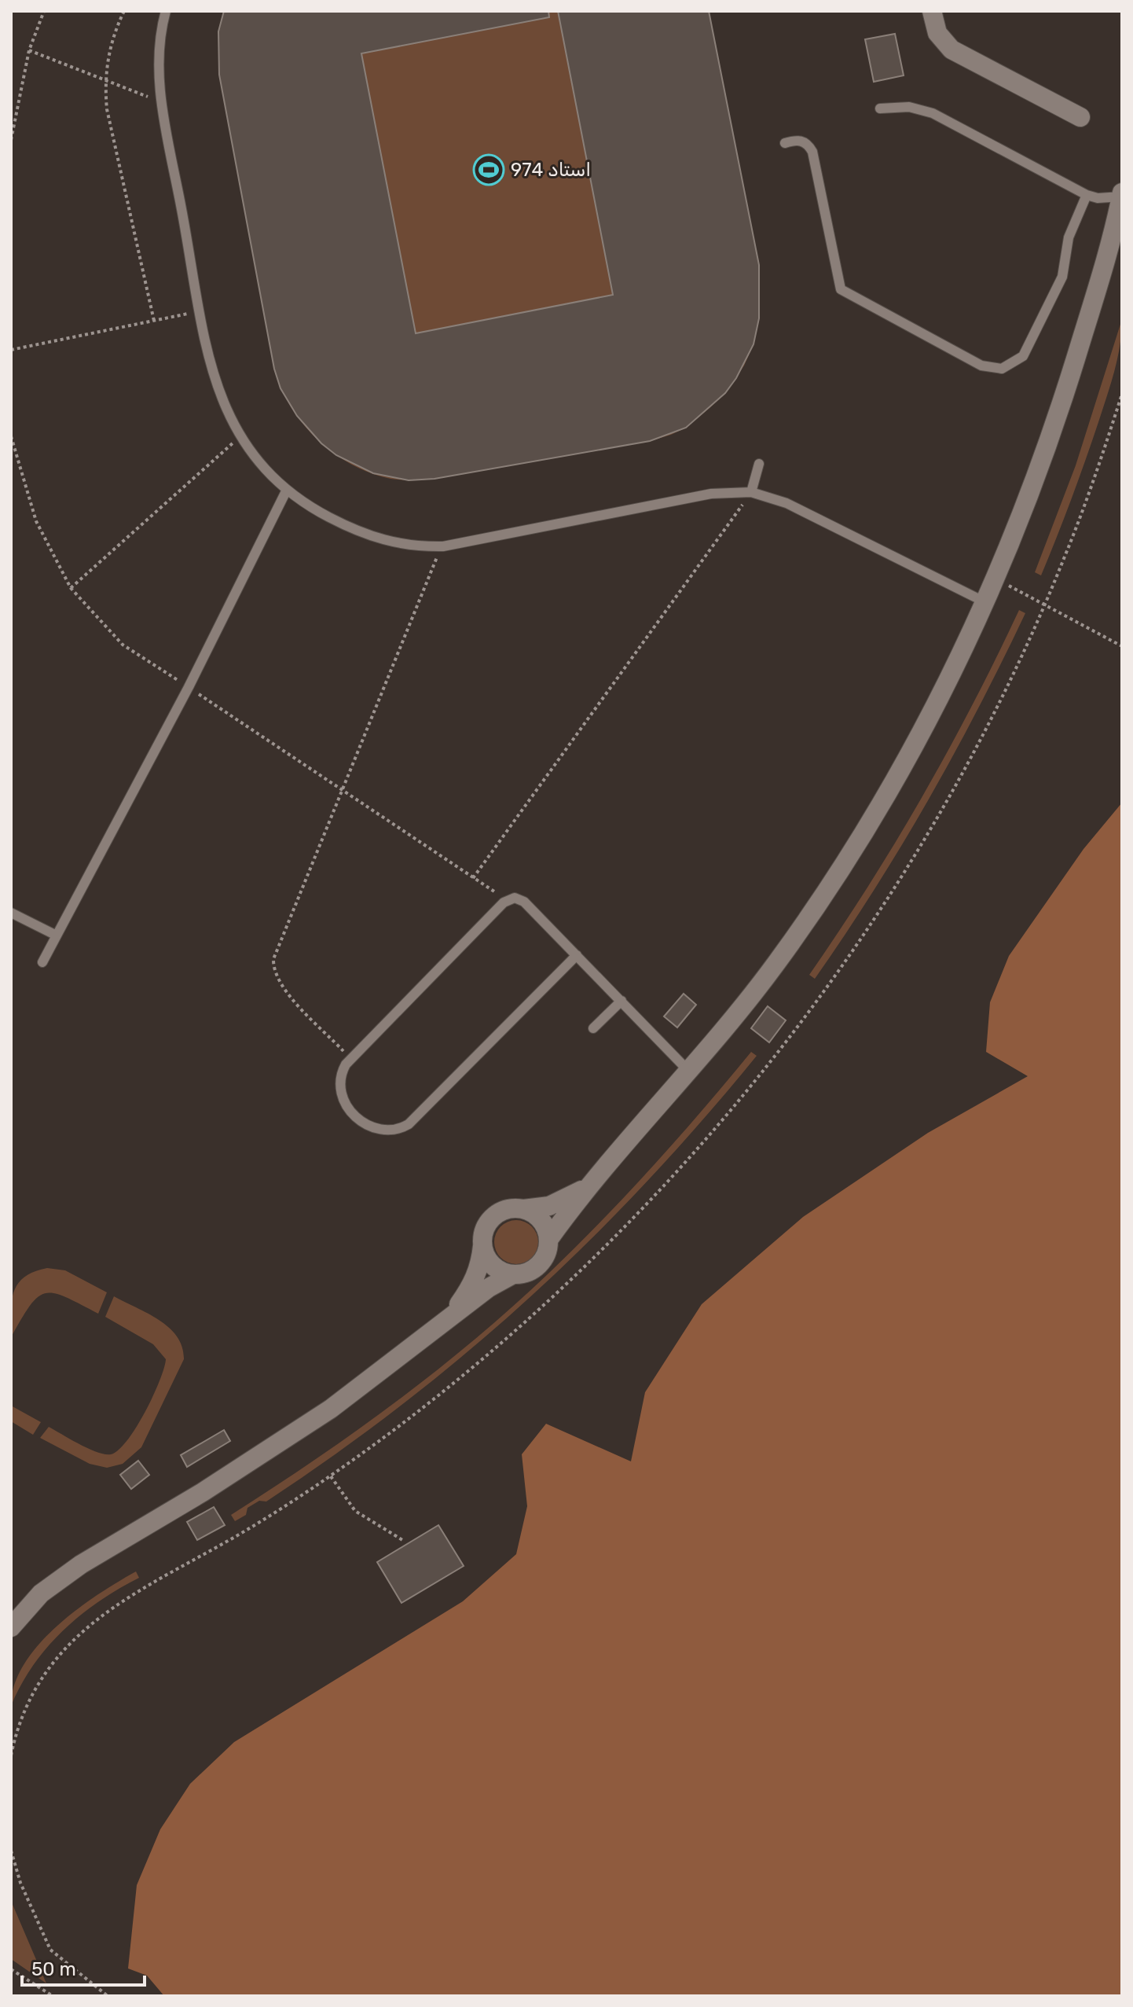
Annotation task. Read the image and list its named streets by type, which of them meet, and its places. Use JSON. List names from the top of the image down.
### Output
{
  "places": {
    "sports": ["استاد 974"]
  },
  "scale_bar": "50 m"
}
